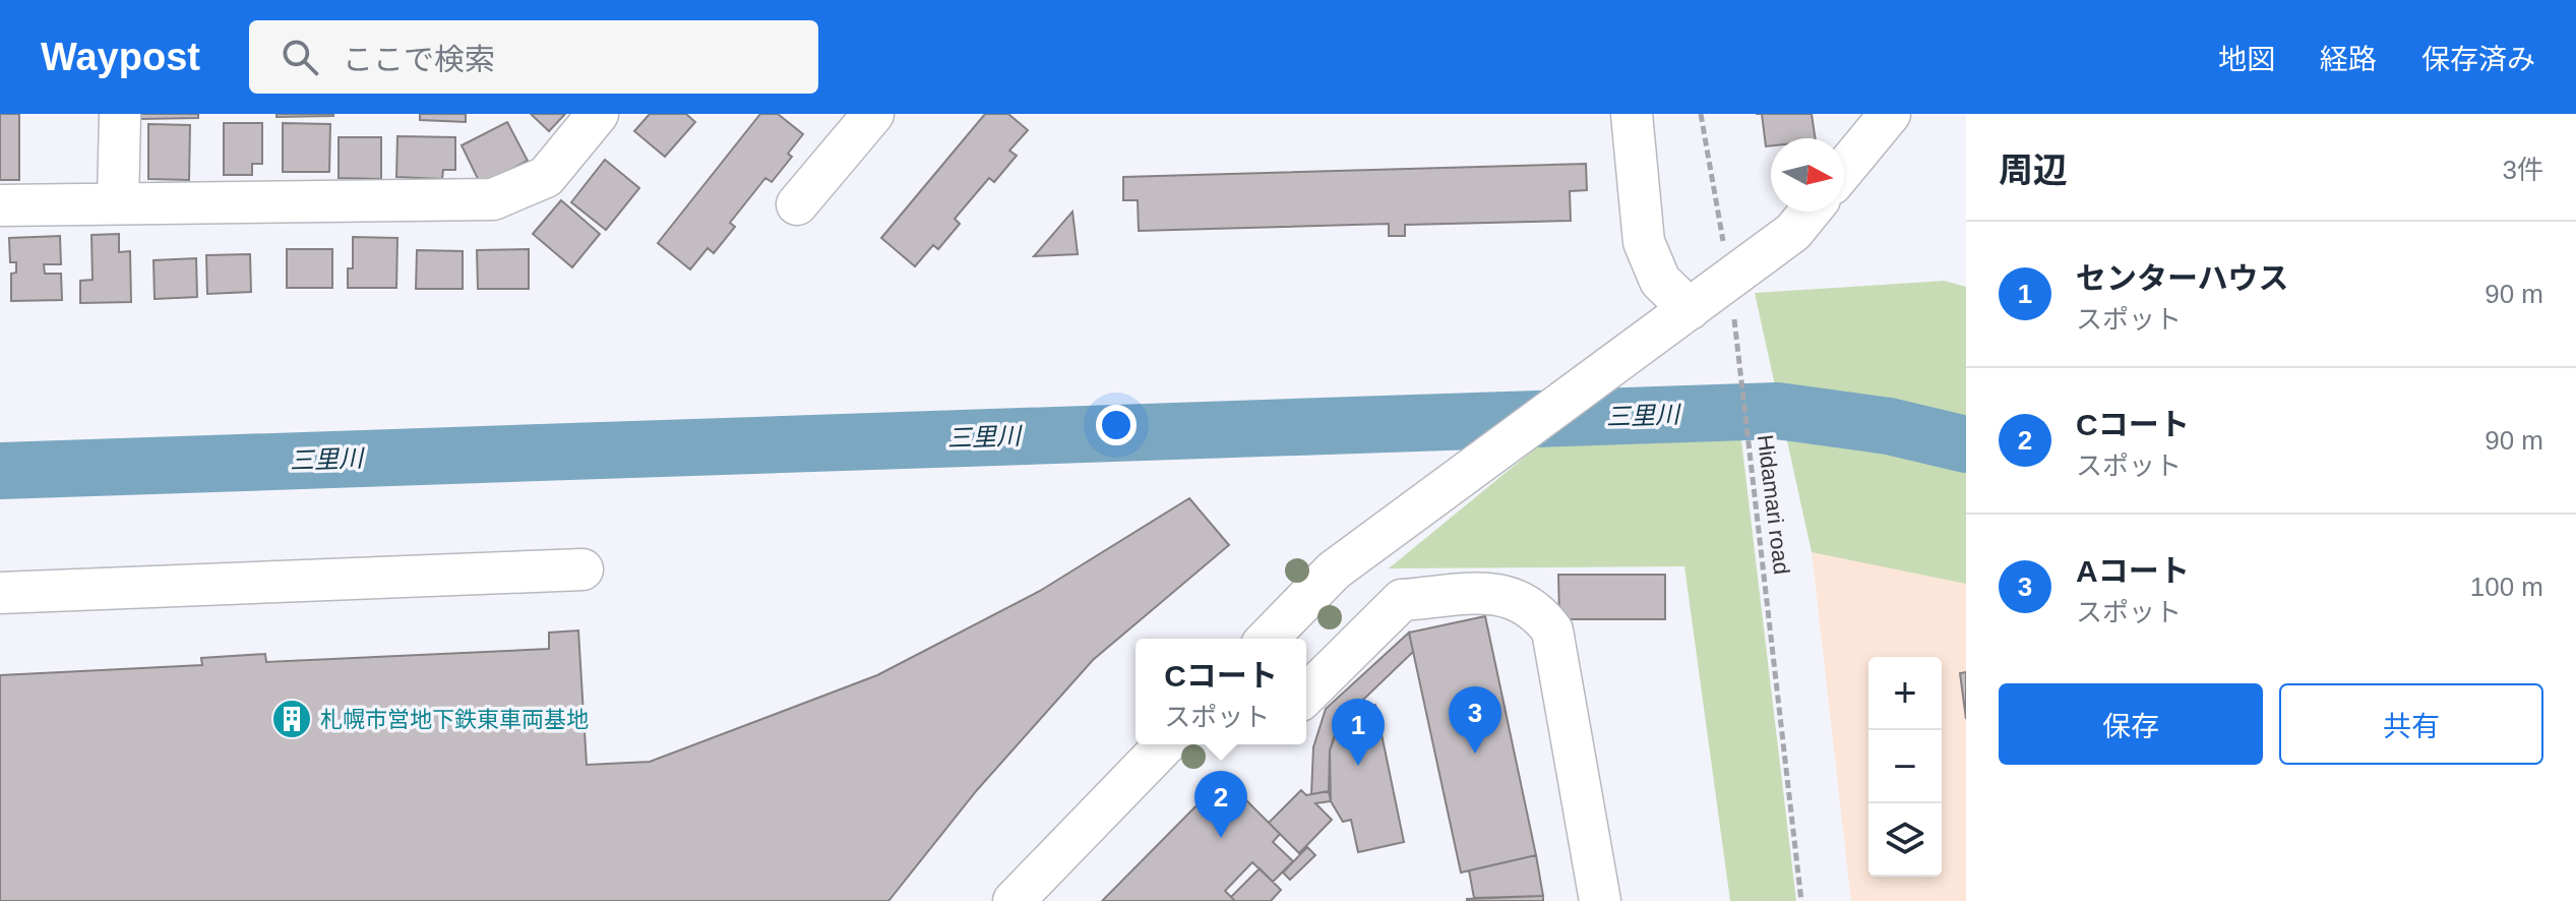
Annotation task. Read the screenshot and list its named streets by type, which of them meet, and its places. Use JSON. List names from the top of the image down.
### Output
{
  "streets": {
    "path": ["Hidamari road"]
  },
  "water": ["三里川"],
  "places": {
    "building": ["札幌市営地下鉄東車両基地"]
  },
  "north": "right",
  "page": {
    "header": "Waypost",
    "search": "ここで検索",
    "nav": ["地図", "経路", "保存済み"],
    "heading": ["周辺", "3件"],
    "list": [
      {
        "mark": "1",
        "name": "センターハウス",
        "note": "スポット",
        "value": "90 m"
      },
      {
        "mark": "2",
        "name": "Cコート",
        "note": "スポット",
        "value": "90 m"
      },
      {
        "mark": "3",
        "name": "Aコート",
        "note": "スポット",
        "value": "100 m"
      }
    ],
    "popup": ["Cコート", "スポット"],
    "map_buttons": ["+", "−"],
    "buttons": ["保存", "共有"],
    "pins": ["3", "1", "2"]
  }
}
